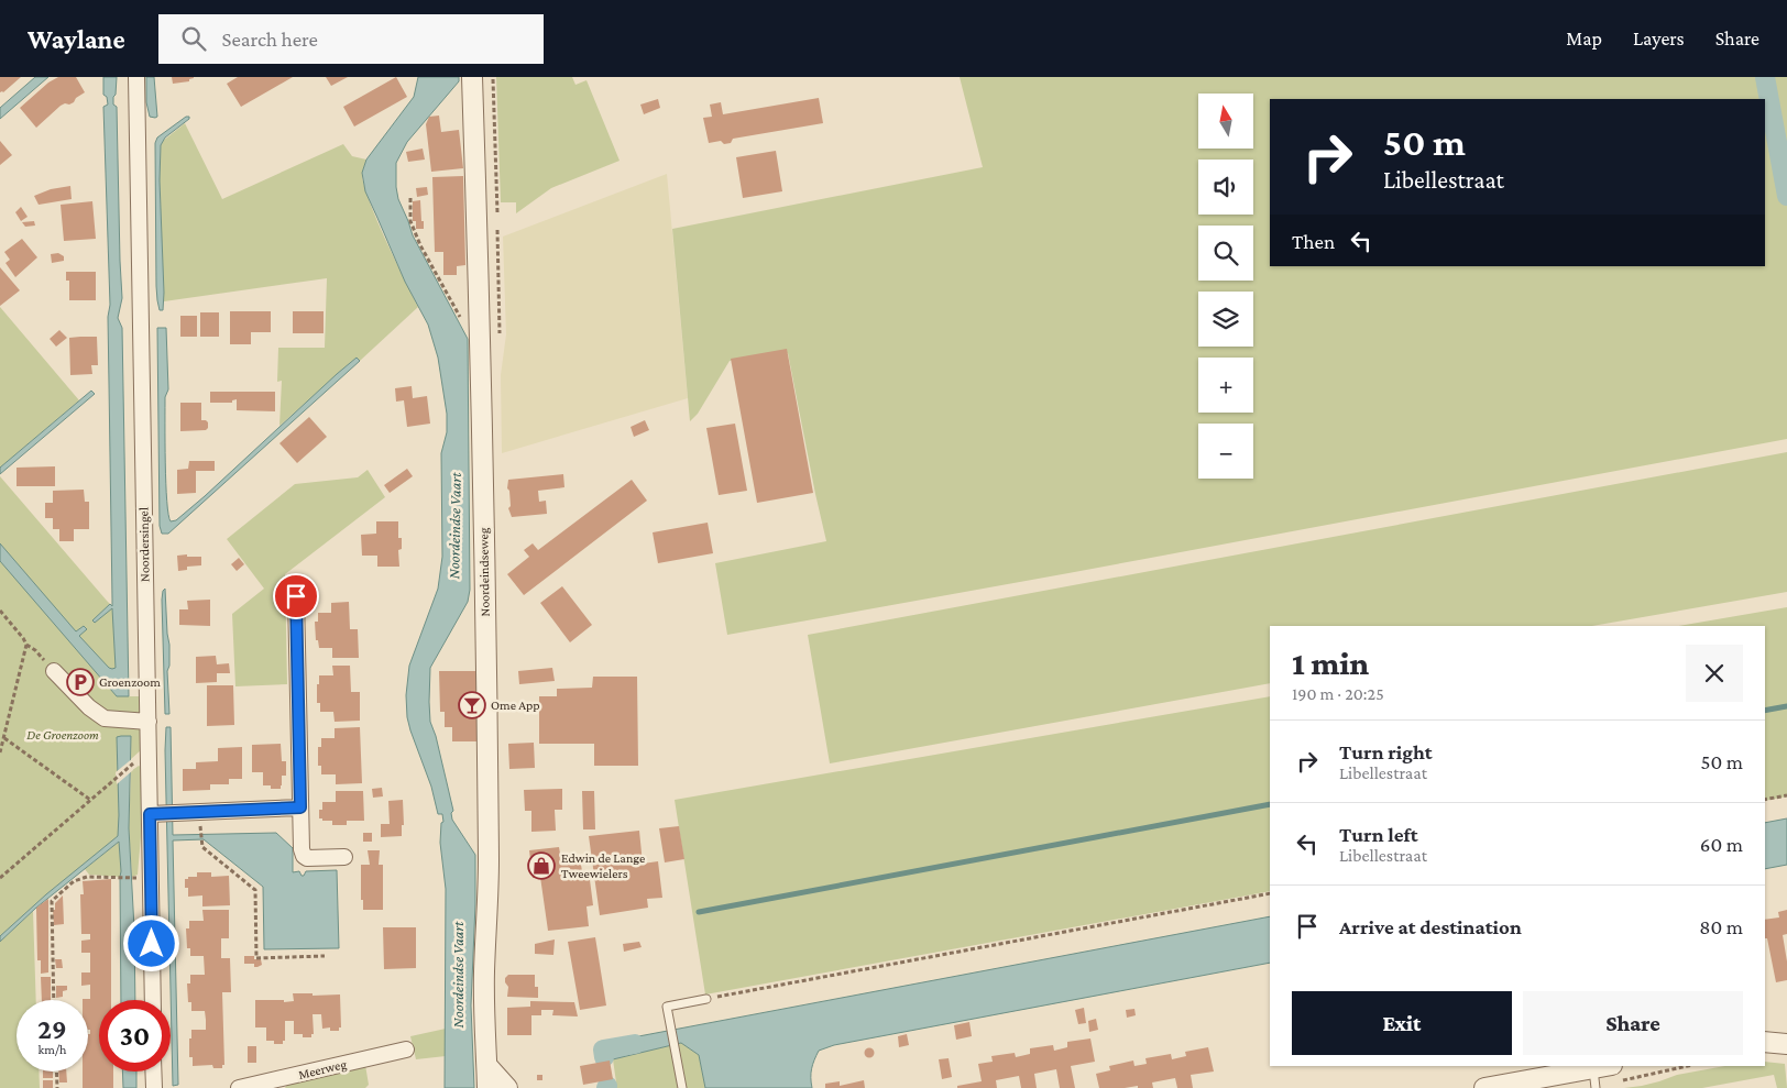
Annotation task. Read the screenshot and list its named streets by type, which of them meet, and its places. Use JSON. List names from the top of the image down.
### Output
{
  "streets": {
    "street": ["Noordersingel", "Noordeindseweg", "Meerweg"]
  },
  "water": ["Noordeindse Vaart"],
  "parks": ["De Groenzoom"],
  "places": {
    "parking": ["Groenzoom"],
    "bar": ["Ome App"],
    "shop": ["Edwin de Lange Tweewielers"]
  },
  "north": "top",
  "page": {
    "header": "Waylane",
    "search": "Search here",
    "nav": ["Map", "Layers", "Share"],
    "map_buttons": ["+", "−"],
    "turn": ["50 m", "Libellestraat"],
    "then": "Then",
    "heading": ["1 min", "190 m · 20:25"],
    "list": [
      {
        "name": "Turn right",
        "note": "Libellestraat",
        "value": "50 m"
      },
      {
        "name": "Turn left",
        "note": "Libellestraat",
        "value": "60 m"
      },
      {
        "name": "Arrive at destination",
        "value": "80 m"
      }
    ],
    "buttons": ["Exit", "Share"],
    "speed": "29 km/h",
    "limit": "30"
  }
}
